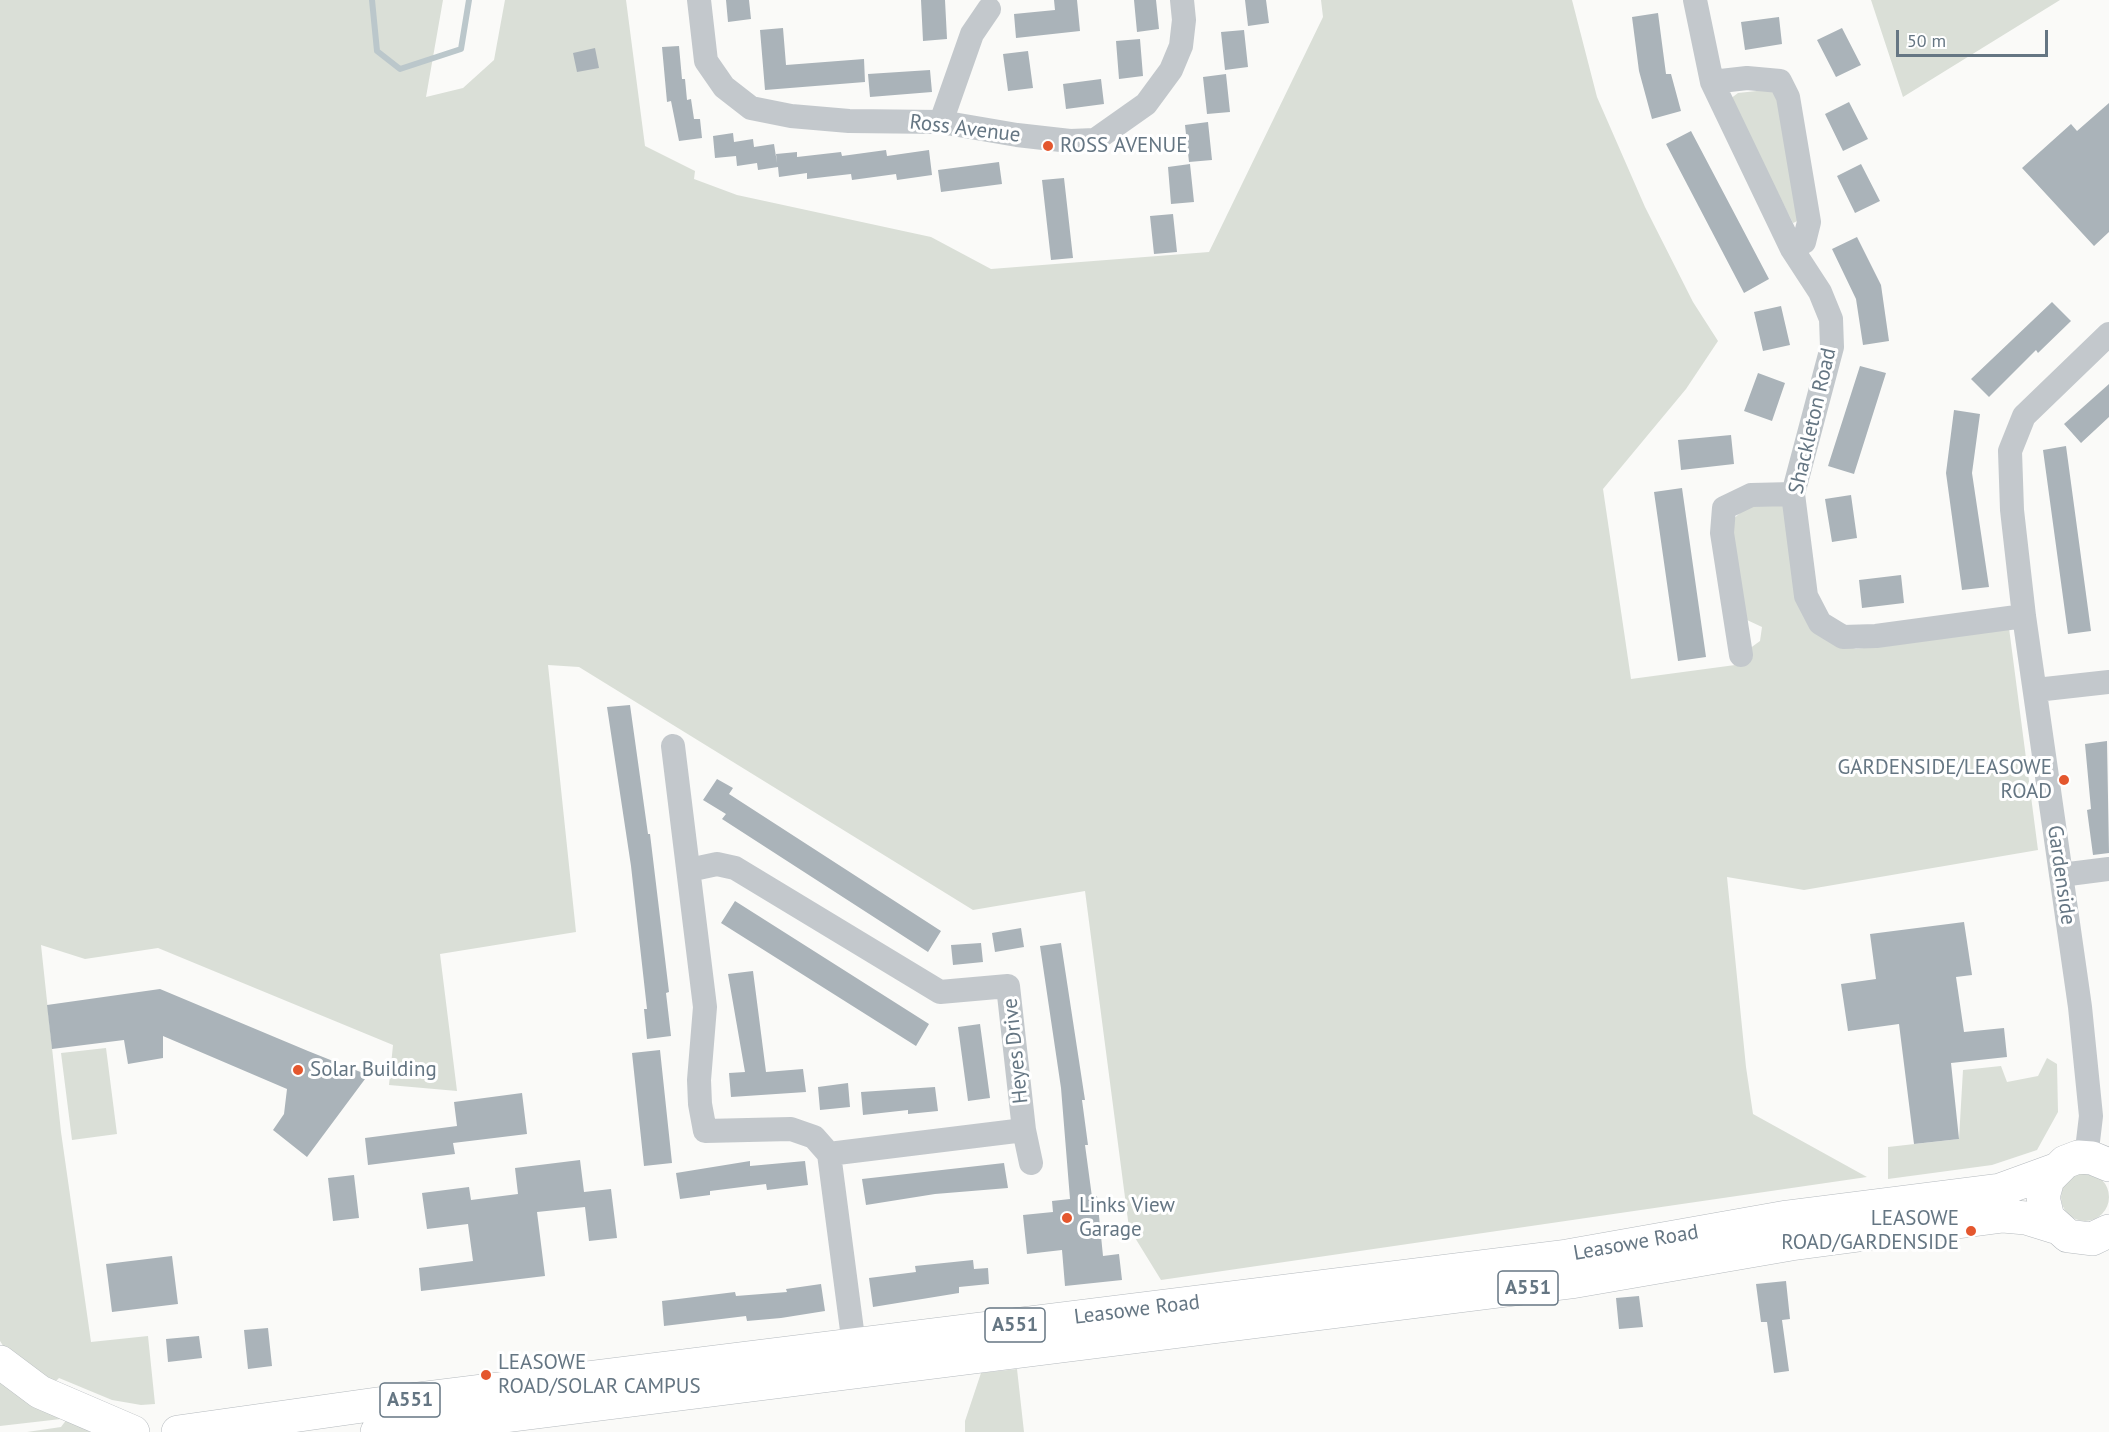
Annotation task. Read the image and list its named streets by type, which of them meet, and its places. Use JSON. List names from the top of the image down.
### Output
{
  "streets": {
    "main road": ["Leasowe Road", "A551"],
    "street": [
      "Ross Avenue",
      "Shackleton Road",
      "Gardenside",
      "Heyes Drive"
    ]
  },
  "crossings": [
    ["Shackleton Road", "Gardenside"],
    ["Gardenside", "Leasowe Road"]
  ],
  "places": [
    "ROSS AVENUE",
    "GARDENSIDE/LEASOWE ROAD",
    "Solar Building",
    "Links View Garage",
    "LEASOWE ROAD/GARDENSIDE",
    "LEASOWE ROAD/SOLAR CAMPUS"
  ],
  "scale_bar": "50 m"
}
